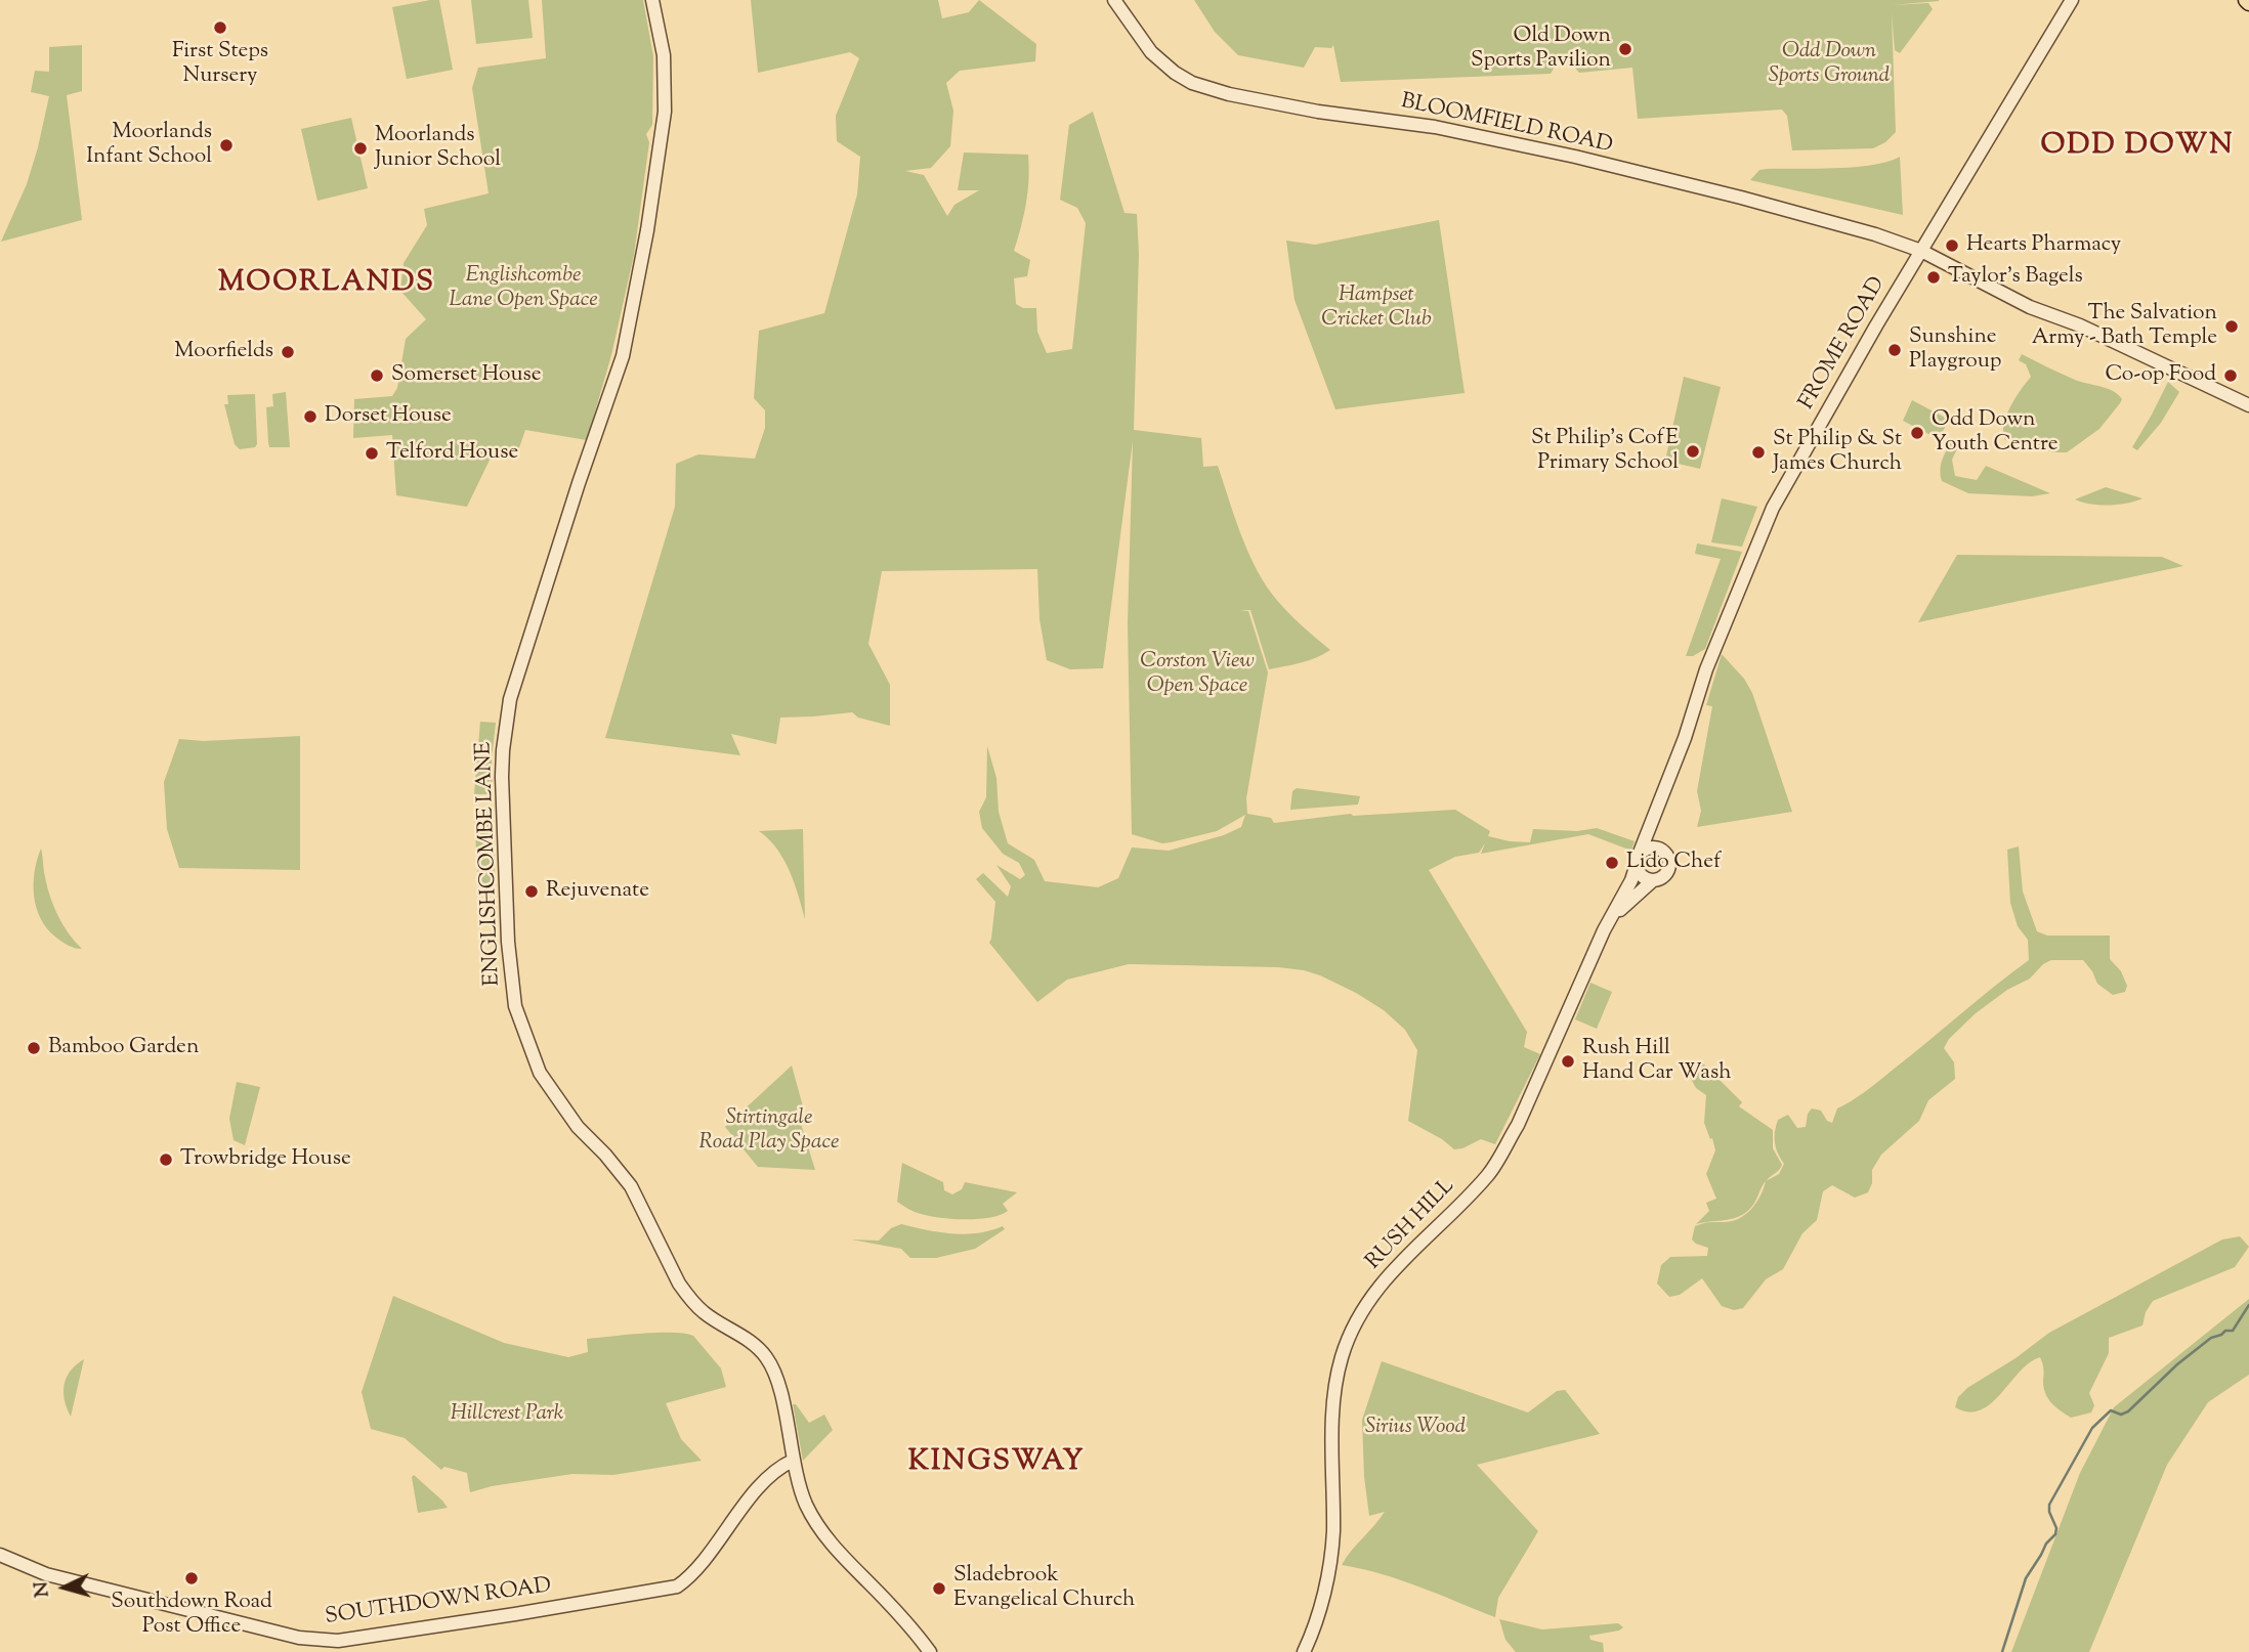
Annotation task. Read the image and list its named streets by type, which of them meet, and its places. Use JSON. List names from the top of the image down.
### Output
{
  "streets": {
    "street": [
      "BLOOMFIELD ROAD",
      "FROME ROAD",
      "ENGLISHCOMBE LANE",
      "RUSH HILL",
      "SOUTHDOWN ROAD"
    ]
  },
  "crossings": [
    ["BLOOMFIELD ROAD", "FROME ROAD"],
    ["FROME ROAD", "RUSH HILL"],
    ["ENGLISHCOMBE LANE", "SOUTHDOWN ROAD"]
  ],
  "districts": ["ODD DOWN", "MOORLANDS", "KINGSWAY"],
  "parks": [
    "Odd Down Sports Ground",
    "Englishcombe Lane Open Space",
    "Hampset Cricket Club",
    "Corston View Open Space",
    "Stirtingale Road Play Space",
    "Hillcrest Park",
    "Sirius Wood"
  ],
  "places": [
    "First Steps Nursery",
    "Old Down Sports Pavilion",
    "Moorlands Infant School",
    "Moorlands Junior School",
    "Hearts Pharmacy",
    "Taylor’s Bagels",
    "The Salvation Army - Bath Temple",
    "Sunshine Playgroup",
    "Moorfields",
    "Somerset House",
    "Co-op Food",
    "Dorset House",
    "Odd Down Youth Centre",
    "St Philip's CofE Primary School",
    "St Philip & St James Church",
    "Telford House",
    "Lido Chef",
    "Rejuvenate",
    "Bamboo Garden",
    "Rush Hill Hand Car Wash",
    "Trowbridge House",
    "Southdown Road Post Office",
    "Sladebrook Evangelical Church"
  ],
  "north": "left"
}
